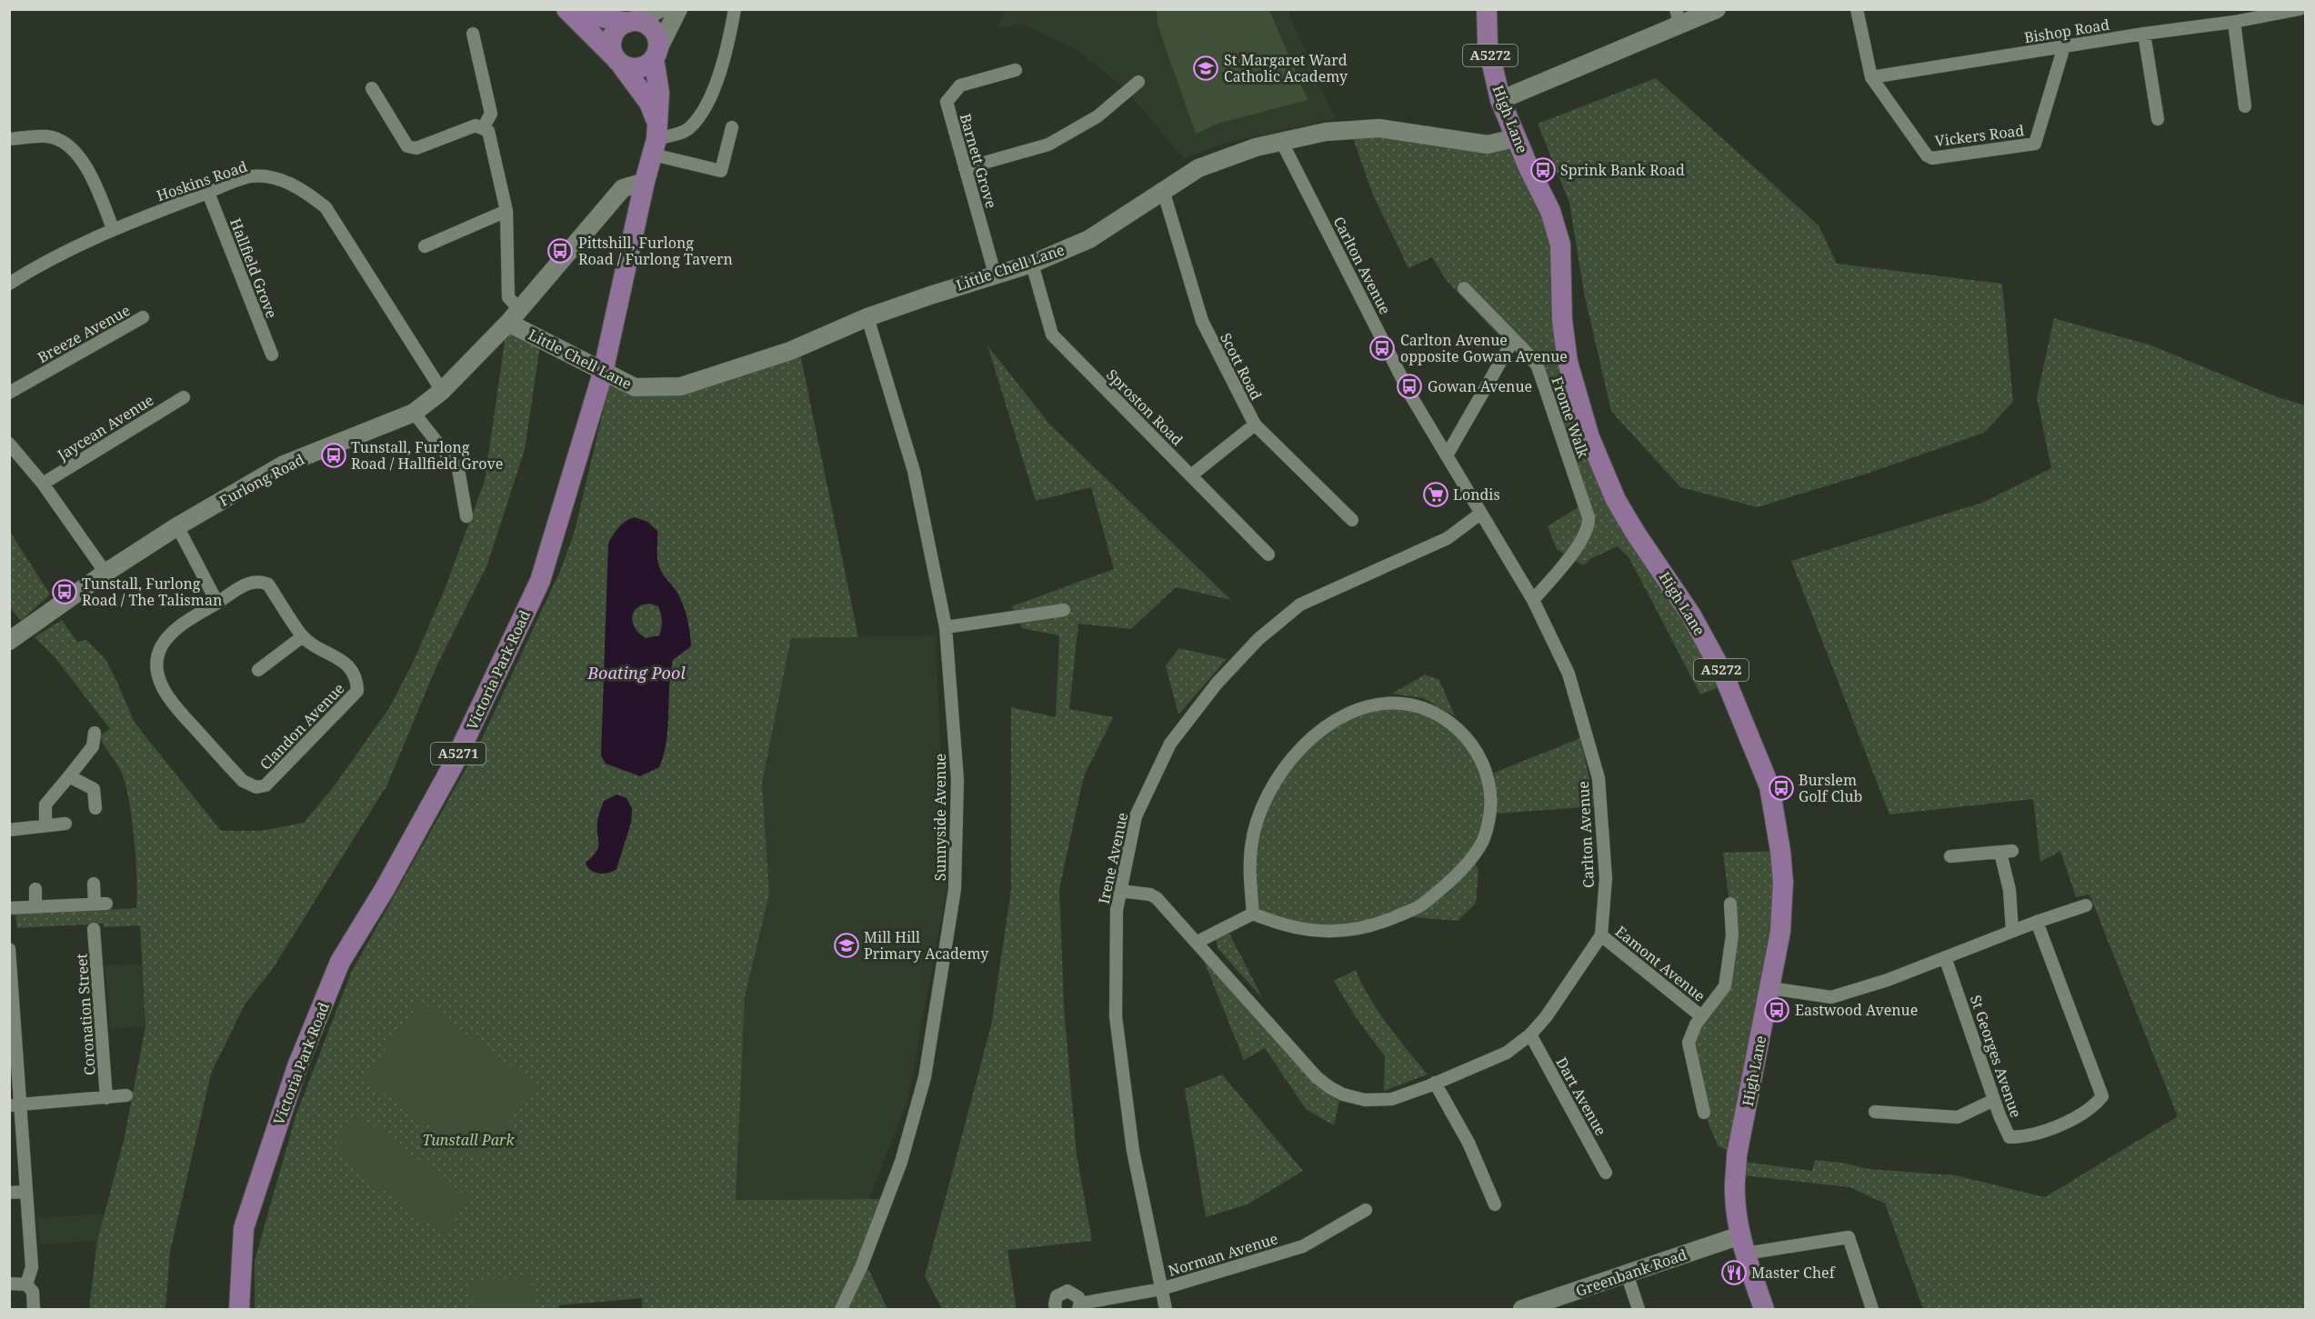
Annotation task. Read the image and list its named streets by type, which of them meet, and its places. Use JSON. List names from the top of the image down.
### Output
{
  "streets": {
    "main road": [
      "A5272",
      "High Lane",
      "Victoria Park Road",
      "A5271"
    ],
    "street": [
      "Bishop Road",
      "Vickers Road",
      "Barnett Grove",
      "Hoskins Road",
      "Carlton Avenue",
      "Little Chell Lane",
      "Hallfield Grove",
      "Breeze Avenue",
      "Scott Road",
      "Sproston Road",
      "Frome Walk",
      "Jaycean Avenue",
      "Furlong Road",
      "Clandon Avenue",
      "Sunnyside Avenue",
      "Irene Avenue",
      "Eamont Avenue",
      "Coronation Street",
      "St Georges Avenue",
      "Dart Avenue",
      "Norman Avenue",
      "Greenbank Road"
    ]
  },
  "crossings": [
    ["Bishop Road", "Vickers Road"],
    ["High Lane", "Little Chell Lane"],
    ["High Lane", "Greenbank Road"],
    ["Barnett Grove", "Little Chell Lane"],
    ["Hoskins Road", "Hallfield Grove"],
    ["Hoskins Road", "Furlong Road"],
    ["Carlton Avenue", "Little Chell Lane"],
    ["Carlton Avenue", "Frome Walk"],
    ["Carlton Avenue", "Irene Avenue"],
    ["Carlton Avenue", "Eamont Avenue"],
    ["Carlton Avenue", "Dart Avenue"],
    ["Little Chell Lane", "Scott Road"],
    ["Little Chell Lane", "Sproston Road"],
    ["Little Chell Lane", "Furlong Road"],
    ["Little Chell Lane", "Victoria Park Road"],
    ["Little Chell Lane", "Sunnyside Avenue"],
    ["Furlong Road", "Victoria Park Road"],
    ["Irene Avenue", "Norman Avenue"]
  ],
  "water": ["Boating Pool"],
  "parks": ["Tunstall Park"],
  "places": {
    "school or university": ["St Margaret Ward Catholic Academy", "Mill Hill Primary Academy"],
    "bus stop": [
      "Sprink Bank Road",
      "Pittshill, Furlong Road / Furlong Tavern",
      "Carlton Avenue opposite Gowan Avenue",
      "Gowan Avenue",
      "Tunstall, Furlong Road / Hallfield Grove",
      "Tunstall, Furlong Road / The Talisman",
      "Burslem Golf Club",
      "Eastwood Avenue"
    ],
    "supermarket": ["Londis"],
    "restaurant": ["Master Chef"]
  }
}
